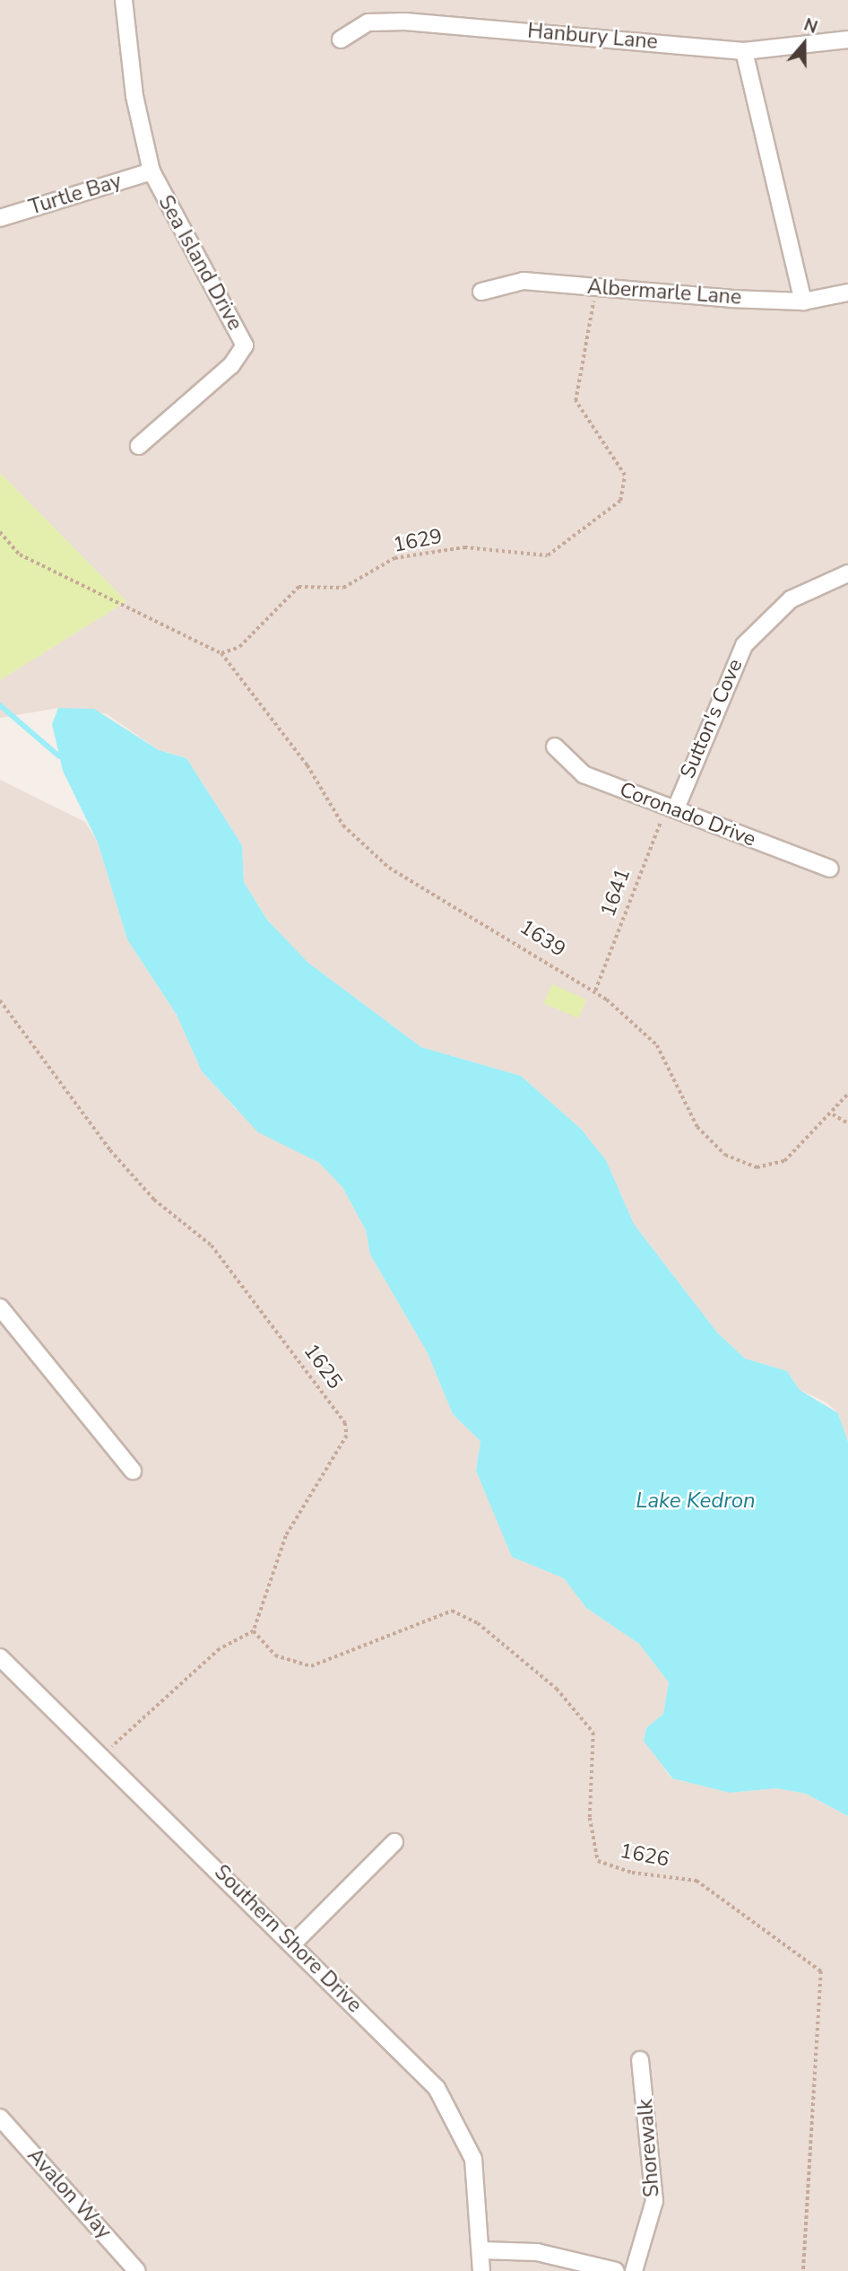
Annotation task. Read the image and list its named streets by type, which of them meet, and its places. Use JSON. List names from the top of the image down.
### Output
{
  "streets": {
    "street": [
      "Hanbury Lane",
      "Turtle Bay",
      "Sea Island Drive",
      "Albermarle Lane",
      "Sutton's Cove",
      "Coronado Drive",
      "Southern Shore Drive",
      "Shorewalk",
      "Avalon Way"
    ],
    "path": [
      "1629",
      "1641",
      "1639",
      "1625",
      "1626"
    ]
  },
  "crossings": [
    ["Turtle Bay", "Sea Island Drive"],
    ["Albermarle Lane", "1629"],
    ["1629", "1639"],
    ["Sutton's Cove", "Coronado Drive"],
    ["Sutton's Cove", "1641"],
    ["Coronado Drive", "1641"],
    ["1641", "1639"],
    ["1625", "1626"]
  ],
  "water": ["Lake Kedron"],
  "north": "top"
}
